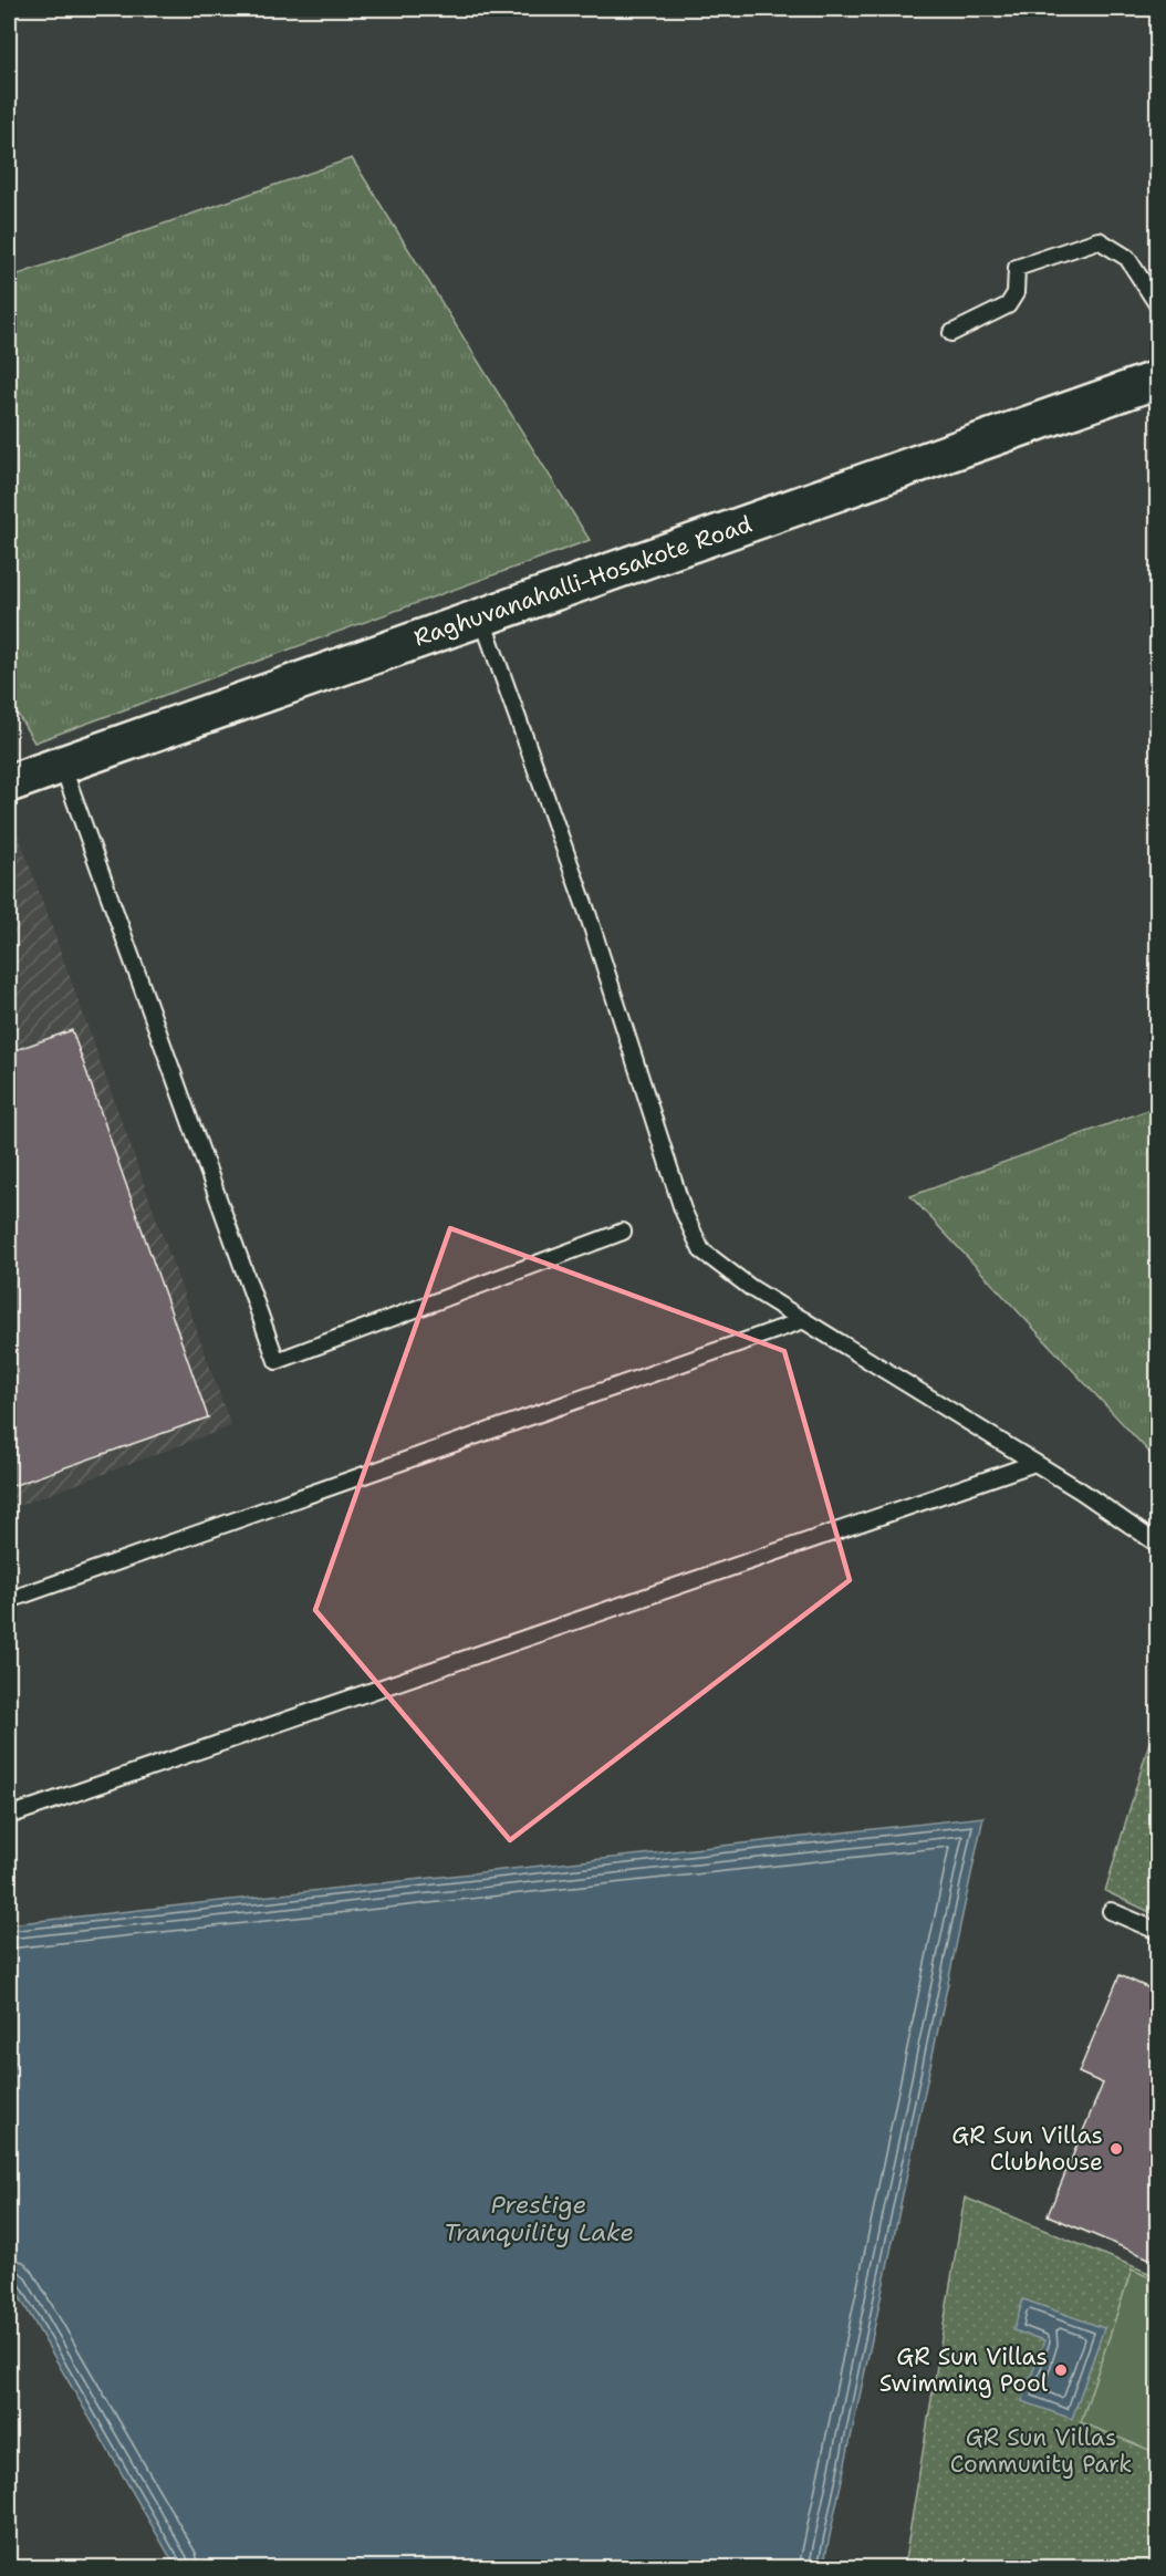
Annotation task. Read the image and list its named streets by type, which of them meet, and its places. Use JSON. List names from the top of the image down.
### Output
{
  "streets": {
    "main road": ["Raghuvanahalli-Hosakote Road"]
  },
  "water": ["Prestige Tranquility Lake"],
  "parks": ["GR Sun Villas Community Park"],
  "places": ["GR Sun Villas Clubhouse", "GR Sun Villas Swimming Pool"]
}
